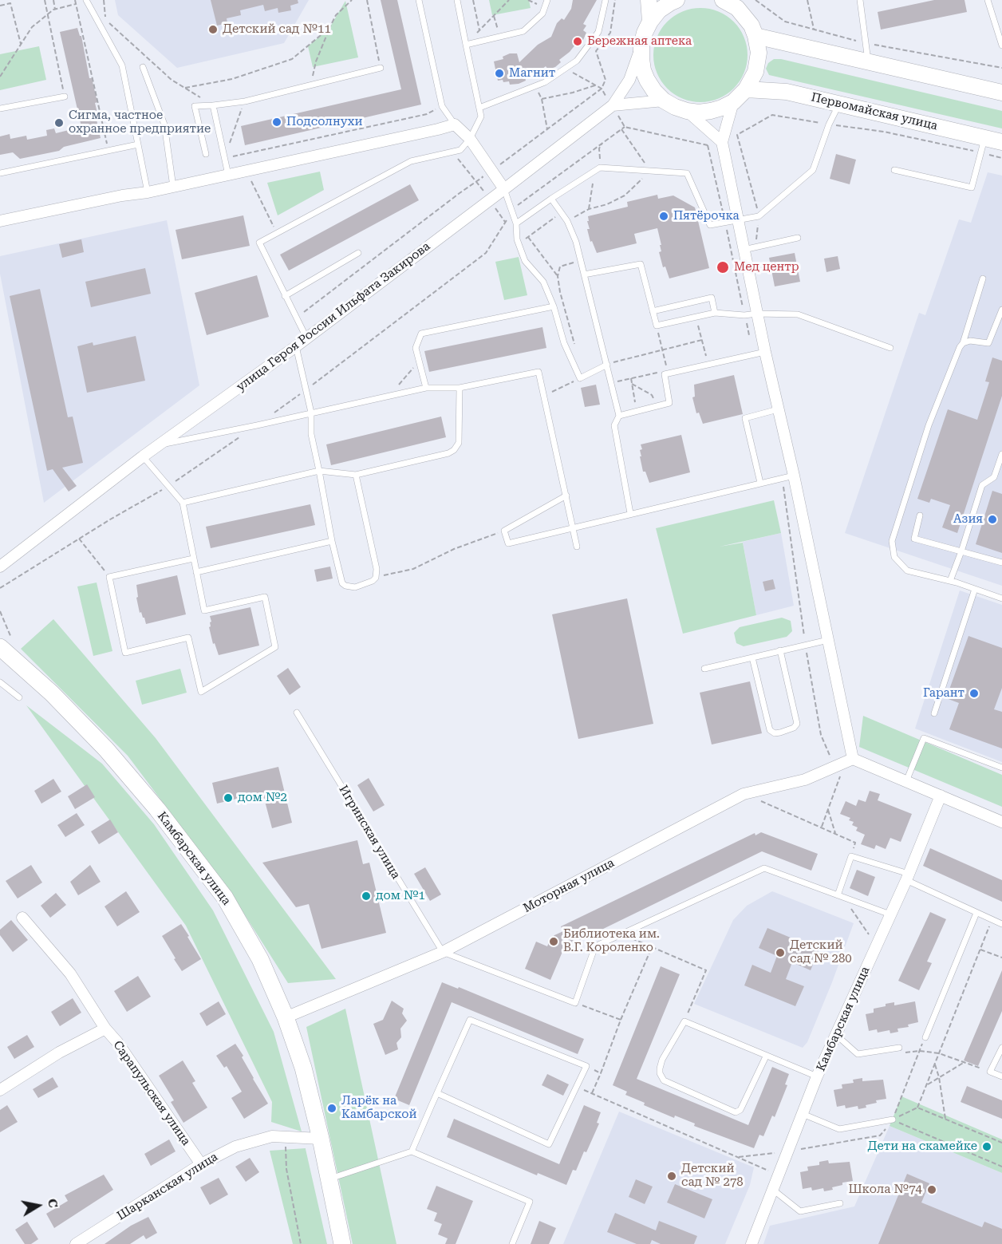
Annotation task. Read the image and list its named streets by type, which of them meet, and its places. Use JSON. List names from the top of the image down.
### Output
{
  "streets": {
    "main road": ["Первомайская улица", "Камбарская улица"],
    "street": [
      "улица Героя России Ильфата Закирова",
      "Моторная улица",
      "Сарапульская улица",
      "Шарканская улица"
    ],
    "lane": ["Игринская улица"]
  },
  "crossings": [
    ["Игринская улица", "Моторная улица"],
    ["Камбарская улица", "Моторная улица"],
    ["Камбарская улица", "Шарканская улица"],
    ["Сарапульская улица", "Шарканская улица"]
  ],
  "places": [
    "Детский сад №11",
    "Бережная аптека",
    "Магнит",
    "Подсолнухи",
    "Сигма, частное охранное предприятие",
    "Пятёрочка",
    "Мед центр",
    "Азия",
    "Гарант",
    "дом №2",
    "дом №1",
    "Библиотека им. В.Г. Короленко",
    "Детский сад № 280",
    "Ларёк на Камбарской",
    "Дети на скамейке",
    "Детский сад № 278",
    "Школа №74"
  ],
  "north": "right"
}
